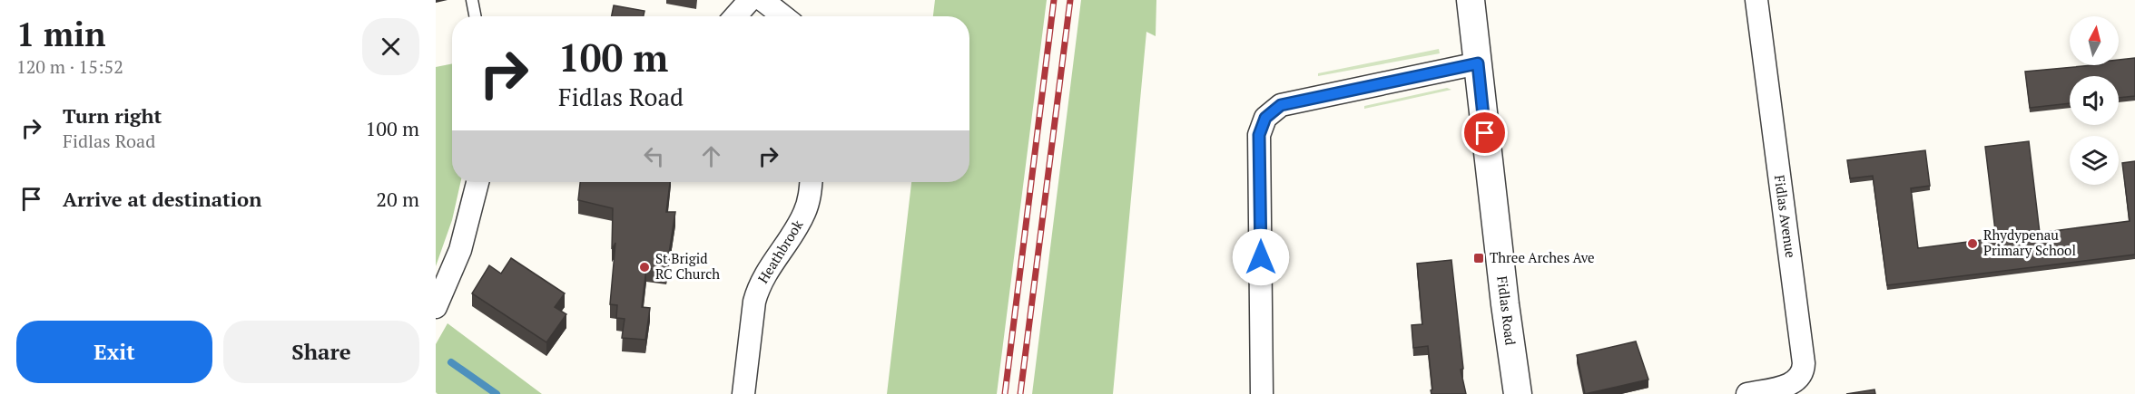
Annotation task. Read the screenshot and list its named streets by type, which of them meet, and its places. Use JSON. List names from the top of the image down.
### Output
{
  "streets": {
    "street": ["Fidlas Avenue", "Heathbrook", "Fidlas Road"]
  },
  "places": {
    "other": ["Rhydypenau Primary School", "St Brigid RC Church"],
    "transit": ["Three Arches Ave"]
  },
  "north": "top",
  "page": {
    "heading": ["1 min", "120 m · 15:52"],
    "turn": ["100 m", "Fidlas Road"],
    "list": [
      {
        "name": "Turn right",
        "note": "Fidlas Road",
        "value": "100 m"
      },
      {
        "name": "Arrive at destination",
        "value": "20 m"
      }
    ],
    "buttons": ["Exit", "Share"]
  }
}
